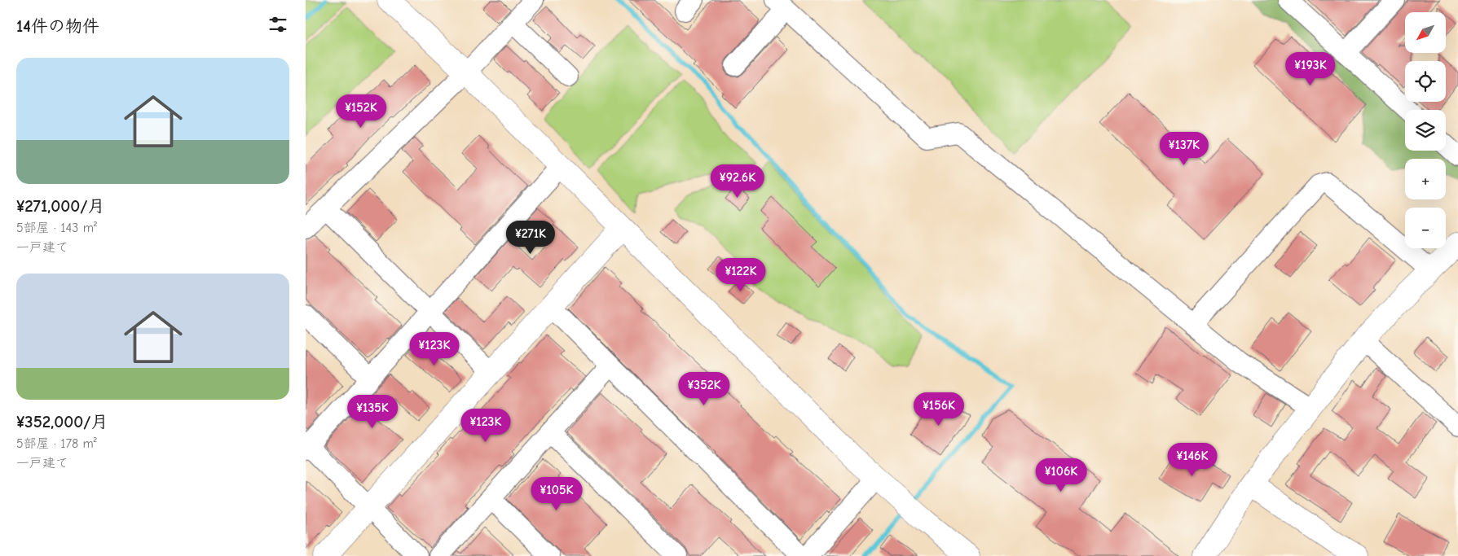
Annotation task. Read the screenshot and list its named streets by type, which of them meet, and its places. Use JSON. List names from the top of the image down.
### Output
{
  "north": "bottom left",
  "page": {
    "heading": "14件の物件",
    "map_buttons": ["+", "−"],
    "list": [
      {
        "name": "¥271,000/月",
        "note": "5部屋 · 143 m² · 一戸建て"
      },
      {
        "name": "¥352,000/月",
        "note": "5部屋 · 178 m² · 一戸建て"
      }
    ],
    "price": [
      "¥193K",
      "¥152K",
      "¥137K",
      "¥92.6K",
      "¥271K",
      "¥122K",
      "¥123K",
      "¥352K",
      "¥156K",
      "¥135K",
      "¥123K",
      "¥146K",
      "¥106K",
      "¥105K"
    ]
  }
}
